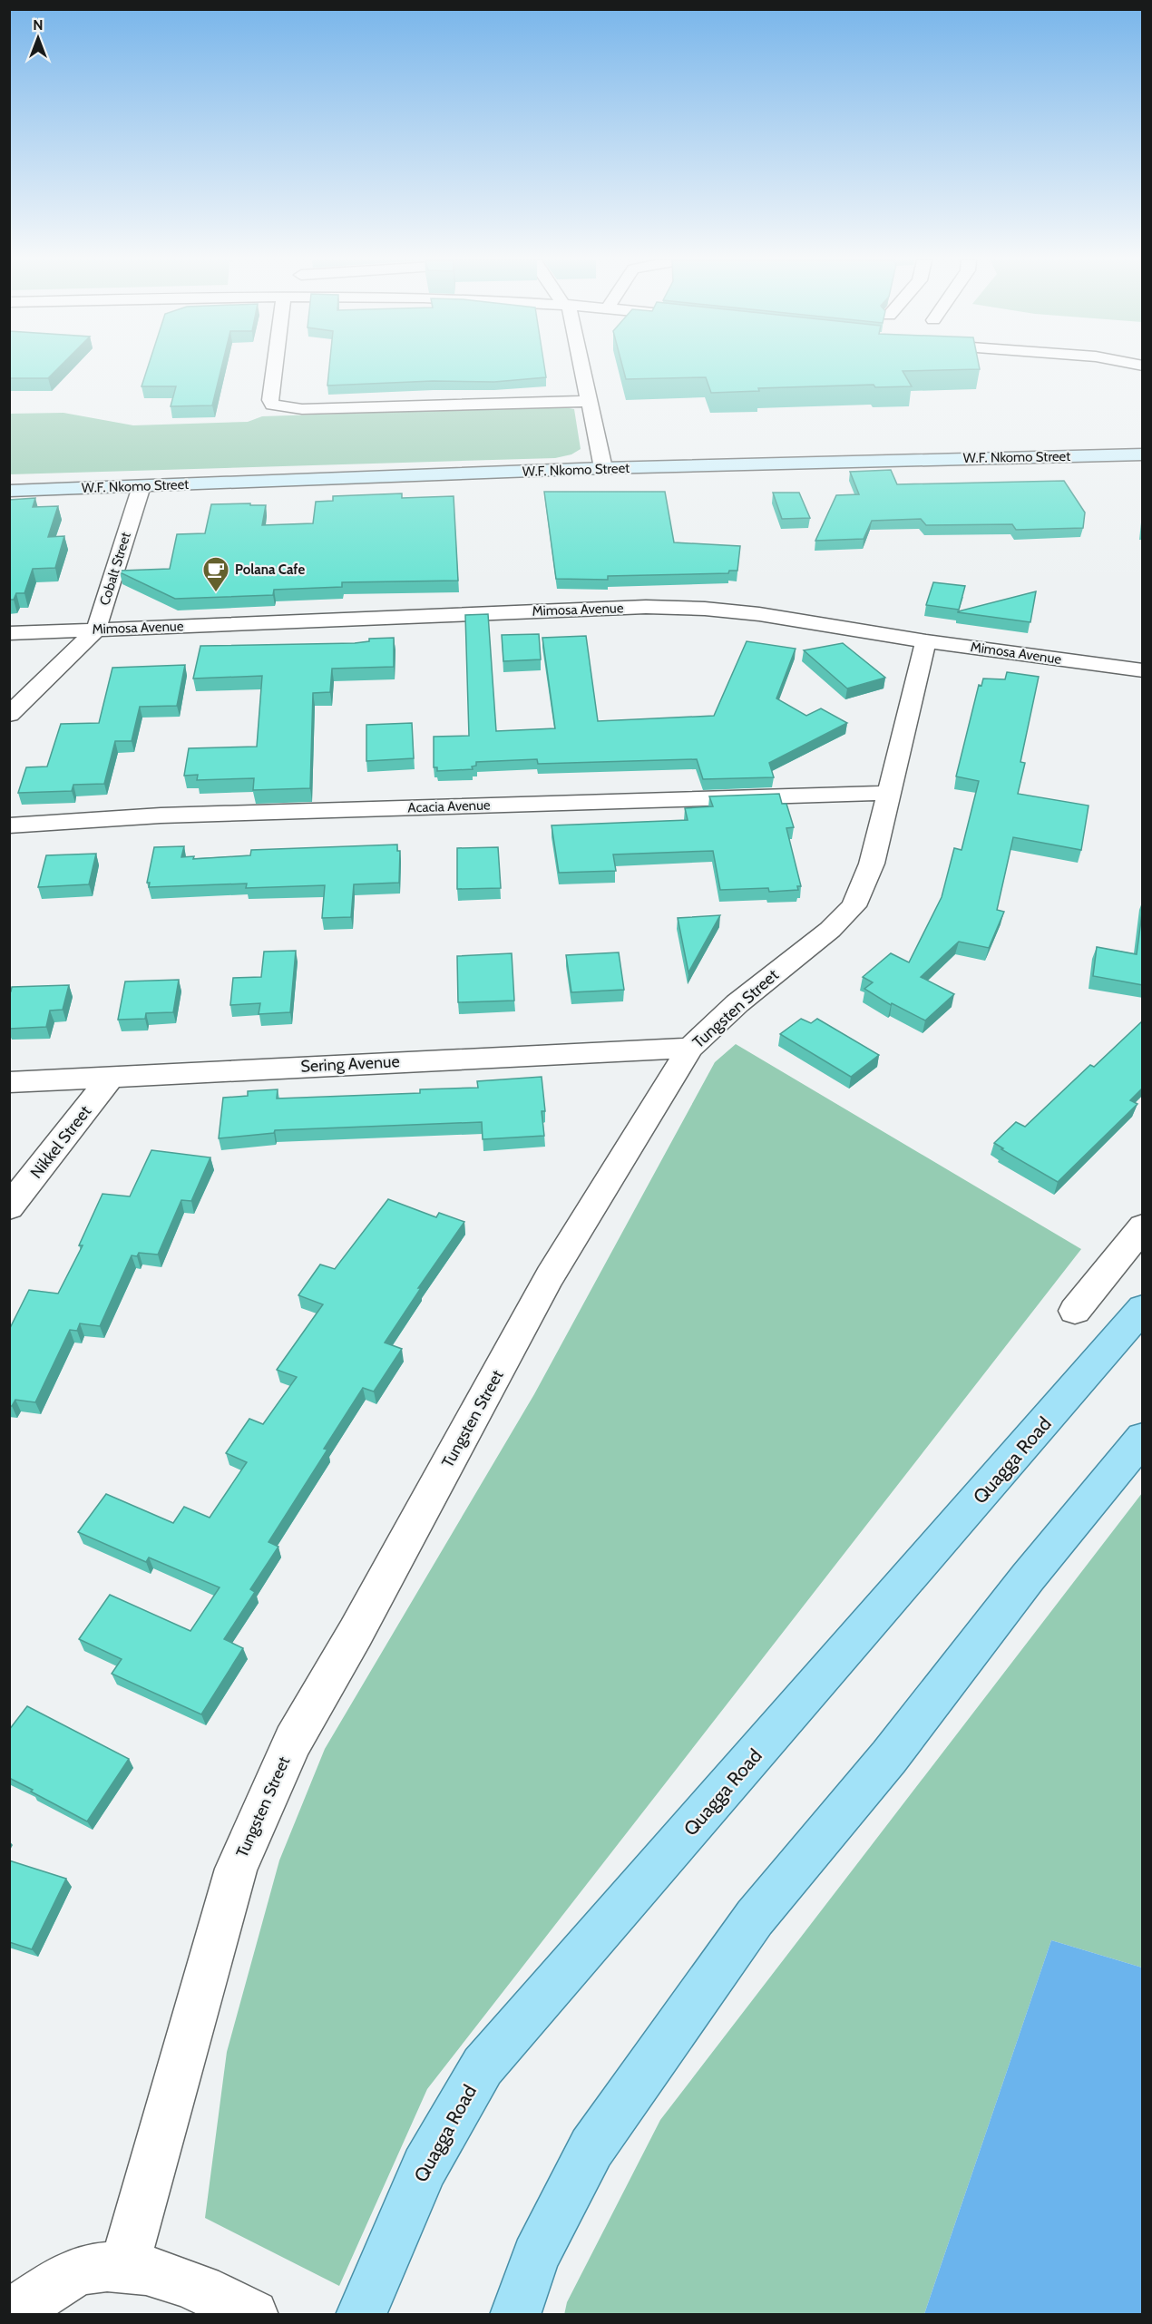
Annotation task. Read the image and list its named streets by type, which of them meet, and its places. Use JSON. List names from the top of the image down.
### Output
{
  "streets": {
    "main road": ["W.F. Nkomo Street", "Quagga Road"],
    "street": [
      "Cobalt Street",
      "Mimosa Avenue",
      "Acacia Avenue",
      "Tungsten Street",
      "Sering Avenue",
      "Nikkel Street"
    ]
  },
  "crossings": [
    ["W.F. Nkomo Street", "Cobalt Street"],
    ["Cobalt Street", "Mimosa Avenue"],
    ["Mimosa Avenue", "Tungsten Street"],
    ["Acacia Avenue", "Tungsten Street"],
    ["Tungsten Street", "Sering Avenue"],
    ["Sering Avenue", "Nikkel Street"]
  ],
  "places": {
    "cafe": ["Polana Cafe"]
  },
  "north": "top"
}
